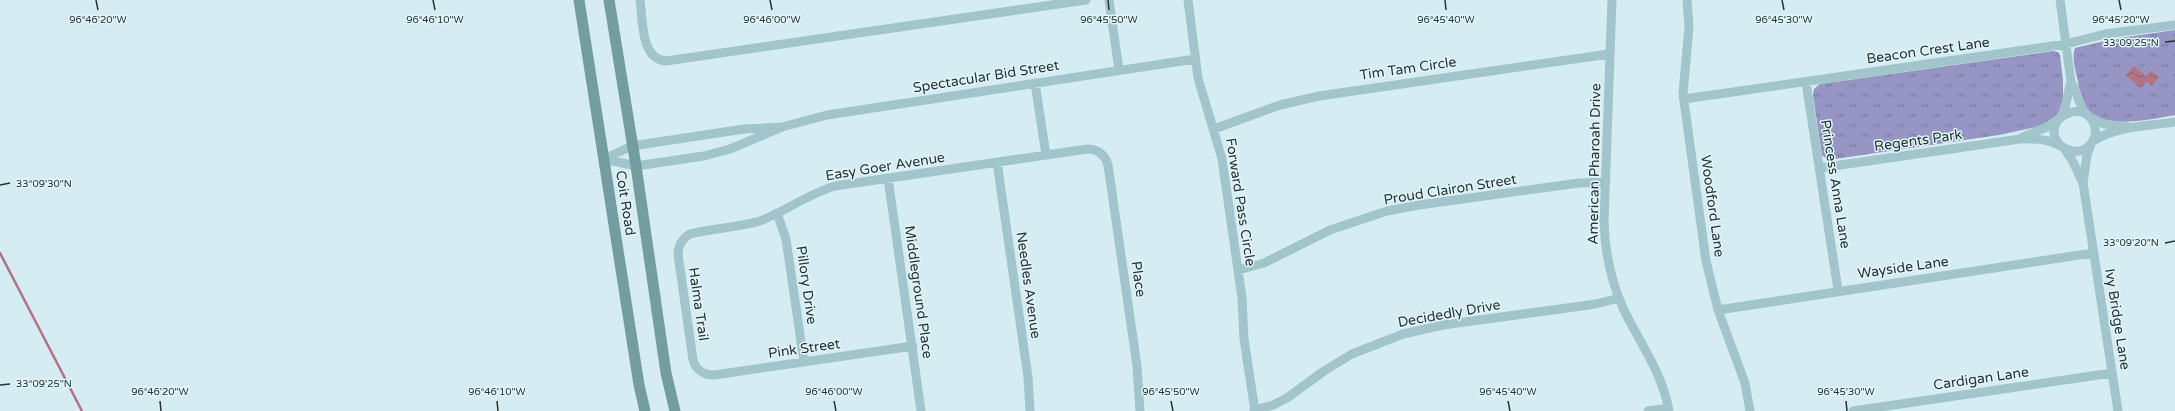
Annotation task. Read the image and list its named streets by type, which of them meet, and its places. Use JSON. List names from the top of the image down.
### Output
{
  "streets": {
    "main road": ["Coit Road"],
    "street": [
      "Beacon Crest Lane",
      "Tim Tam Circle",
      "Spectacular Bid Street",
      "Regents Park",
      "American Pharoah Drive",
      "Easy Goer Avenue",
      "Princess Anna Lane",
      "Proud Clairon Street",
      "Forward Pass Circle",
      "Woodford Lane",
      "Wayside Lane",
      "Place",
      "Pillory Drive",
      "Needles Avenue",
      "Middleground Place",
      "Halma Trail",
      "Decidedly Drive",
      "Ivy Bridge Lane",
      "Pink Street",
      "Cardigan Lane"
    ]
  },
  "crossings": [
    ["Beacon Crest Lane", "Princess Anna Lane"],
    ["Beacon Crest Lane", "Woodford Lane"],
    ["Tim Tam Circle", "American Pharoah Drive"],
    ["Tim Tam Circle", "Forward Pass Circle"],
    ["Spectacular Bid Street", "Forward Pass Circle"],
    ["Spectacular Bid Street", "Coit Road"],
    ["Regents Park", "Princess Anna Lane"],
    ["Regents Park", "Ivy Bridge Lane"],
    ["American Pharoah Drive", "Proud Clairon Street"],
    ["American Pharoah Drive", "Decidedly Drive"],
    ["Easy Goer Avenue", "Place"],
    ["Easy Goer Avenue", "Pillory Drive"],
    ["Easy Goer Avenue", "Needles Avenue"],
    ["Easy Goer Avenue", "Middleground Place"],
    ["Easy Goer Avenue", "Halma Trail"],
    ["Princess Anna Lane", "Wayside Lane"],
    ["Proud Clairon Street", "Forward Pass Circle"],
    ["Forward Pass Circle", "Decidedly Drive"],
    ["Woodford Lane", "Wayside Lane"],
    ["Wayside Lane", "Ivy Bridge Lane"],
    ["Pillory Drive", "Pink Street"],
    ["Middleground Place", "Pink Street"],
    ["Halma Trail", "Pink Street"],
    ["Ivy Bridge Lane", "Cardigan Lane"]
  ],
  "coordinates": [
    "96°46'20\"W",
    "96°46'10\"W",
    "96°46'00\"W",
    "96°45'40\"W",
    "96°45'30\"W",
    "96°45'50\"W",
    "96°45'20\"W",
    "33°09'25\"N",
    "33°09'30\"N",
    "33°09'20\"N"
  ]
}
